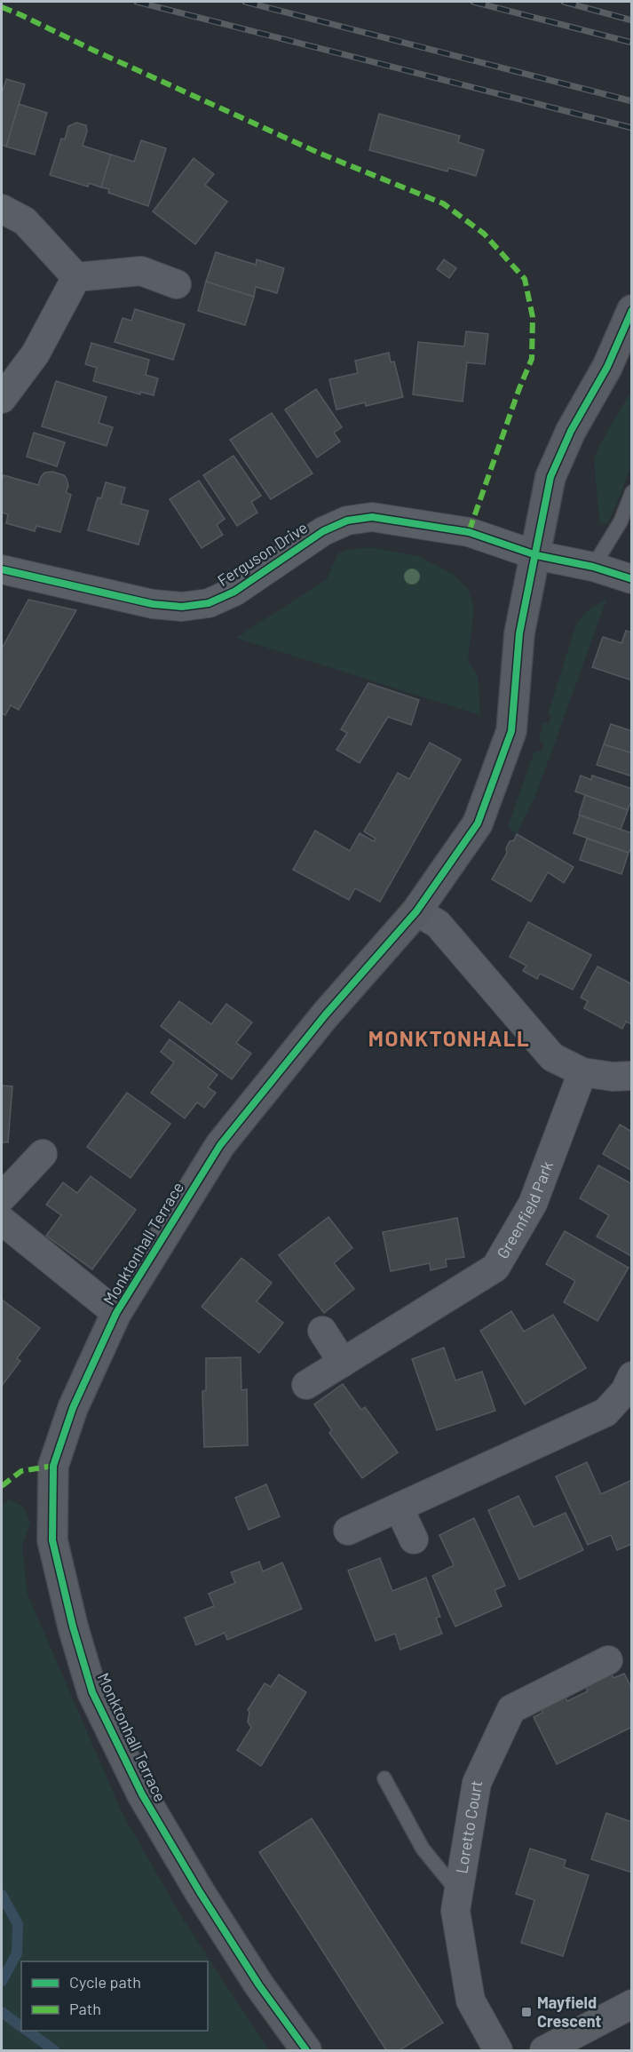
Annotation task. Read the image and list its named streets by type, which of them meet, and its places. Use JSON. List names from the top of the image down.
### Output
{
  "streets": {
    "main road": ["Monktonhall Terrace"],
    "street": ["Ferguson Drive", "Greenfield Park", "Loretto Court"]
  },
  "crossings": [
    ["Ferguson Drive", "Monktonhall Terrace"]
  ],
  "districts": ["MONKTONHALL"],
  "places": {
    "transit": ["Mayfield Crescent"]
  },
  "legend": ["Cycle path", "Path"]
}
